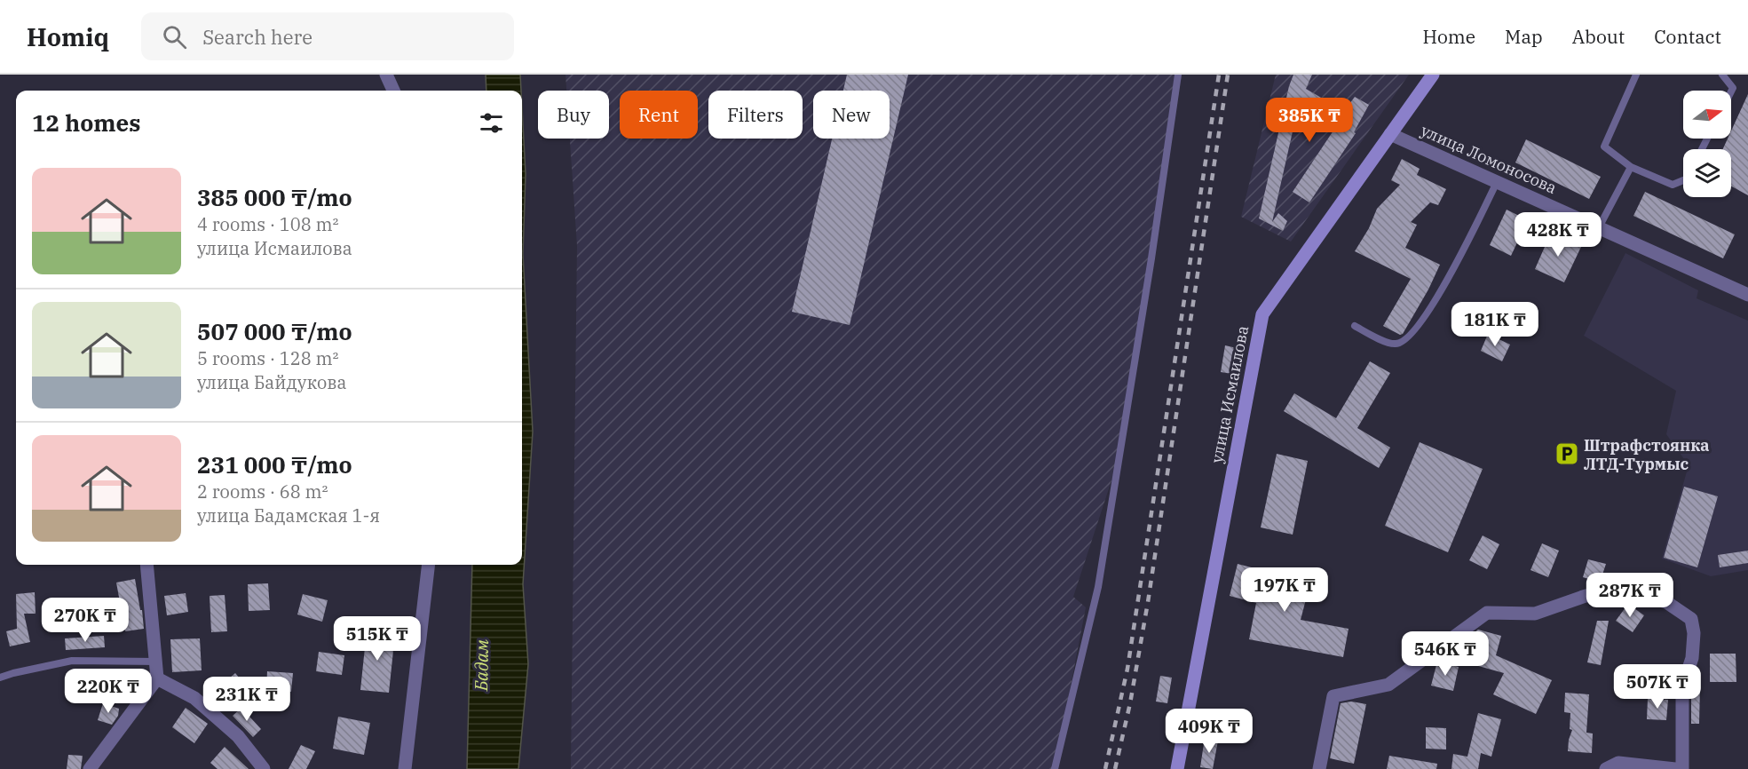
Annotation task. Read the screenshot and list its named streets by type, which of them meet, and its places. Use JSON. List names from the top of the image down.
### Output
{
  "streets": {
    "main road": ["улица Исмаилова"],
    "street": ["улица Ломоносова"]
  },
  "crossings": [
    ["улица Ломоносова", "улица Исмаилова"]
  ],
  "water": ["Бадам"],
  "places": {
    "parking": ["Штрафстоянка ЛТД-Турмыс"]
  },
  "north": "right",
  "page": {
    "header": "Homiq",
    "search": "Search here",
    "nav": [
      "Home",
      "Map",
      "About",
      "Contact"
    ],
    "chip": [
      "Buy",
      "Rent",
      "Filters",
      "New"
    ],
    "heading": "12 homes",
    "price": [
      "385K ₸",
      "428K ₸",
      "181K ₸",
      "197K ₸",
      "287K ₸",
      "270K ₸",
      "515K ₸",
      "546K ₸",
      "507K ₸",
      "220K ₸",
      "231K ₸",
      "409K ₸"
    ],
    "list": [
      {
        "name": "385 000 ₸/mo",
        "note": "4 rooms · 108 m² · улица Исмаилова"
      },
      {
        "name": "507 000 ₸/mo",
        "note": "5 rooms · 128 m² · улица Байдукова"
      },
      {
        "name": "231 000 ₸/mo",
        "note": "2 rooms · 68 m² · улица Бадамская 1-я"
      }
    ]
  }
}
